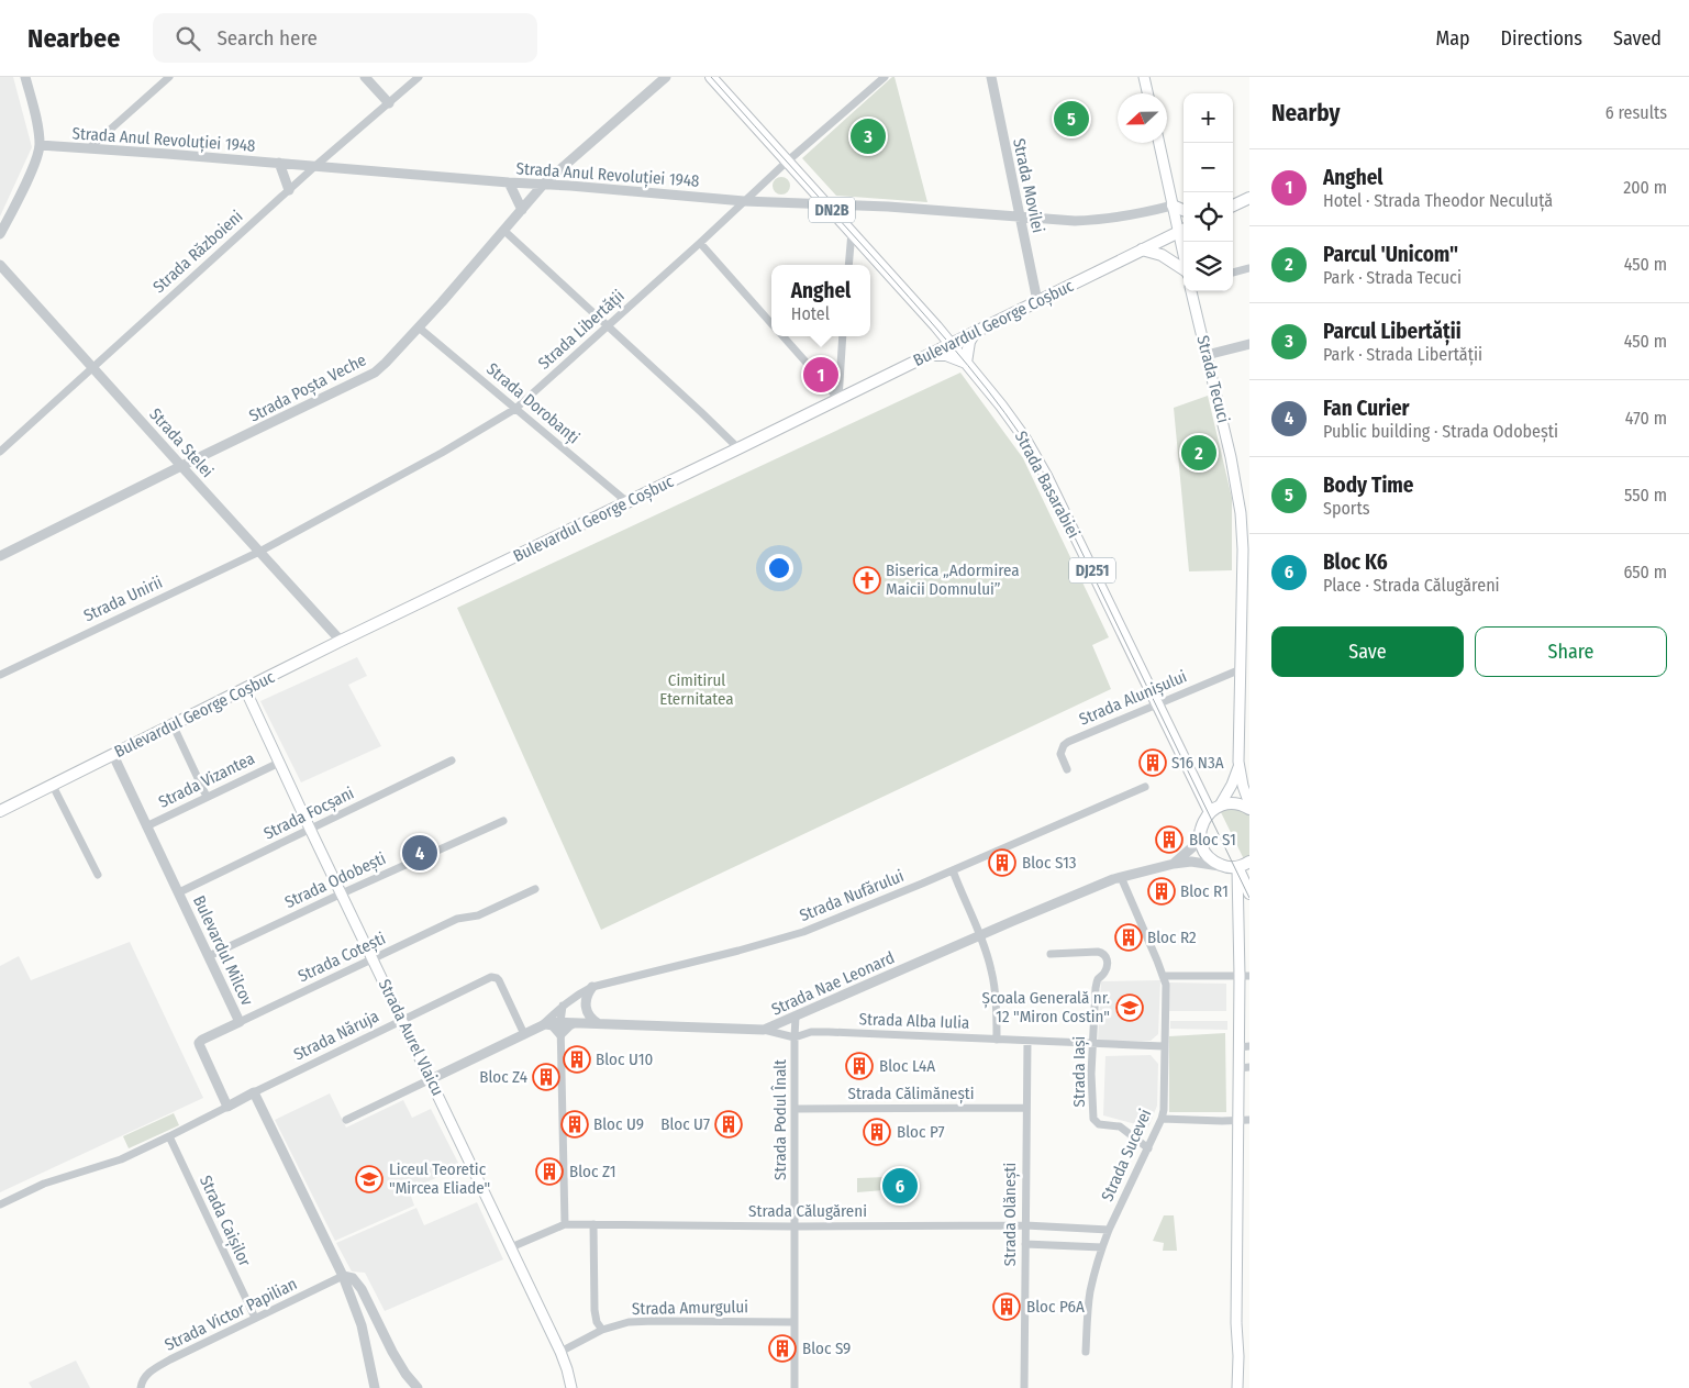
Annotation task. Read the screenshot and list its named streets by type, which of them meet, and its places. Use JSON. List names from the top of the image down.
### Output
{
  "streets": {
    "main road": [
      "DN2B",
      "Bulevardul George Coșbuc",
      "Strada Tecuci",
      "Strada Basarabiei",
      "DJ251",
      "Strada Aurel Vlaicu"
    ],
    "street": [
      "Strada Anul Revoluției 1948",
      "Strada Movilei",
      "Strada Războieni",
      "Strada Libertății",
      "Strada Poșta Veche",
      "Strada Dorobanți",
      "Strada Stelei",
      "Strada Unirii",
      "Strada Alunișului",
      "Strada Vizantea",
      "Strada Focșani",
      "Strada Odobești",
      "Strada Nufărului",
      "Bulevardul Milcov",
      "Strada Cotești",
      "Strada Nae Leonard",
      "Strada Alba Iulia",
      "Strada Năruja",
      "Strada Iași",
      "Strada Călimănești",
      "Strada Podul Înalt",
      "Strada Sucevei",
      "Strada Călugăreni",
      "Strada Olănești",
      "Strada Caișilor",
      "Strada Amurgului",
      "Strada Victor Papilian"
    ]
  },
  "crossings": [
    ["Strada Anul Revoluției 1948", "Strada Movilei"],
    ["Strada Anul Revoluției 1948", "Strada Războieni"],
    ["Strada Anul Revoluției 1948", "Strada Libertății"],
    ["Strada Anul Revoluției 1948", "Strada Poșta Veche"],
    ["Strada Anul Revoluției 1948", "Strada Basarabiei"],
    ["Strada Movilei", "Bulevardul George Coșbuc"],
    ["Strada Războieni", "Strada Stelei"],
    ["Bulevardul George Coșbuc", "Strada Dorobanți"],
    ["Bulevardul George Coșbuc", "Strada Stelei"],
    ["Bulevardul George Coșbuc", "Strada Basarabiei"],
    ["Bulevardul George Coșbuc", "Bulevardul Milcov"],
    ["Bulevardul George Coșbuc", "Strada Aurel Vlaicu"],
    ["Strada Libertății", "Strada Dorobanți"],
    ["Strada Libertății", "Strada Stelei"],
    ["Strada Libertății", "Strada Basarabiei"],
    ["Strada Libertății", "Strada Unirii"],
    ["Strada Tecuci", "Strada Basarabiei"],
    ["Strada Tecuci", "Strada Alunișului"],
    ["Strada Poșta Veche", "Strada Dorobanți"],
    ["Strada Poșta Veche", "Strada Stelei"],
    ["Strada Stelei", "Strada Unirii"],
    ["Strada Basarabiei", "Strada Alunișului"],
    ["Strada Vizantea", "Bulevardul Milcov"],
    ["Strada Vizantea", "Strada Aurel Vlaicu"],
    ["Strada Focșani", "Bulevardul Milcov"],
    ["Strada Focșani", "Strada Aurel Vlaicu"],
    ["Strada Odobești", "Bulevardul Milcov"],
    ["Strada Odobești", "Strada Aurel Vlaicu"],
    ["Strada Nufărului", "Strada Nae Leonard"],
    ["Bulevardul Milcov", "Strada Cotești"],
    ["Strada Cotești", "Strada Aurel Vlaicu"],
    ["Strada Nae Leonard", "Strada Alba Iulia"],
    ["Strada Nae Leonard", "Strada Năruja"],
    ["Strada Nae Leonard", "Strada Aurel Vlaicu"],
    ["Strada Nae Leonard", "Strada Podul Înalt"],
    ["Strada Nae Leonard", "Strada Sucevei"],
    ["Strada Alba Iulia", "Strada Iași"],
    ["Strada Alba Iulia", "Strada Podul Înalt"],
    ["Strada Alba Iulia", "Strada Sucevei"],
    ["Strada Alba Iulia", "Strada Olănești"],
    ["Strada Năruja", "Strada Aurel Vlaicu"],
    ["Strada Aurel Vlaicu", "Strada Călugăreni"],
    ["Strada Aurel Vlaicu", "Strada Amurgului"],
    ["Strada Iași", "Strada Sucevei"],
    ["Strada Călimănești", "Strada Podul Înalt"],
    ["Strada Călimănești", "Strada Olănești"],
    ["Strada Podul Înalt", "Strada Călugăreni"],
    ["Strada Podul Înalt", "Strada Amurgului"],
    ["Strada Sucevei", "Strada Călugăreni"],
    ["Strada Călugăreni", "Strada Olănești"],
    ["Strada Caișilor", "Strada Victor Papilian"]
  ],
  "parks": ["Cimitirul Eternitatea"],
  "places": {
    "church": ["Biserica „Adormirea Maicii Domnului”"],
    "building": [
      "S16 N3A",
      "Bloc S1",
      "Bloc S13",
      "Bloc R1",
      "Bloc R2",
      "Bloc U10",
      "Bloc L4A",
      "Bloc Z4",
      "Bloc U9",
      "Bloc U7",
      "Bloc P7",
      "Bloc Z1",
      "Bloc P6A",
      "Bloc S9"
    ],
    "school or university": ["Școala Generală nr. 12 \"Miron Costin\"", "Liceul Teoretic \"Mircea Eliade\""]
  },
  "north": "left",
  "page": {
    "header": "Nearbee",
    "search": "Search here",
    "nav": ["Map", "Directions", "Saved"],
    "heading": ["Nearby", "6 results"],
    "map_buttons": ["+", "−"],
    "pins": [
      "5",
      "3",
      "1",
      "2",
      "4",
      "6"
    ],
    "list": [
      {
        "mark": "1",
        "name": "Anghel",
        "note": "Hotel · Strada Theodor Neculuță",
        "value": "200 m"
      },
      {
        "mark": "2",
        "name": "Parcul 'Unicom\"",
        "note": "Park · Strada Tecuci",
        "value": "450 m"
      },
      {
        "mark": "3",
        "name": "Parcul Libertății",
        "note": "Park · Strada Libertății",
        "value": "450 m"
      },
      {
        "mark": "4",
        "name": "Fan Curier",
        "note": "Public building · Strada Odobești",
        "value": "470 m"
      },
      {
        "mark": "5",
        "name": "Body Time",
        "note": "Sports",
        "value": "550 m"
      },
      {
        "mark": "6",
        "name": "Bloc K6",
        "note": "Place · Strada Călugăreni",
        "value": "650 m"
      }
    ],
    "popup": ["Anghel", "Hotel"],
    "buttons": ["Save", "Share"]
  }
}
